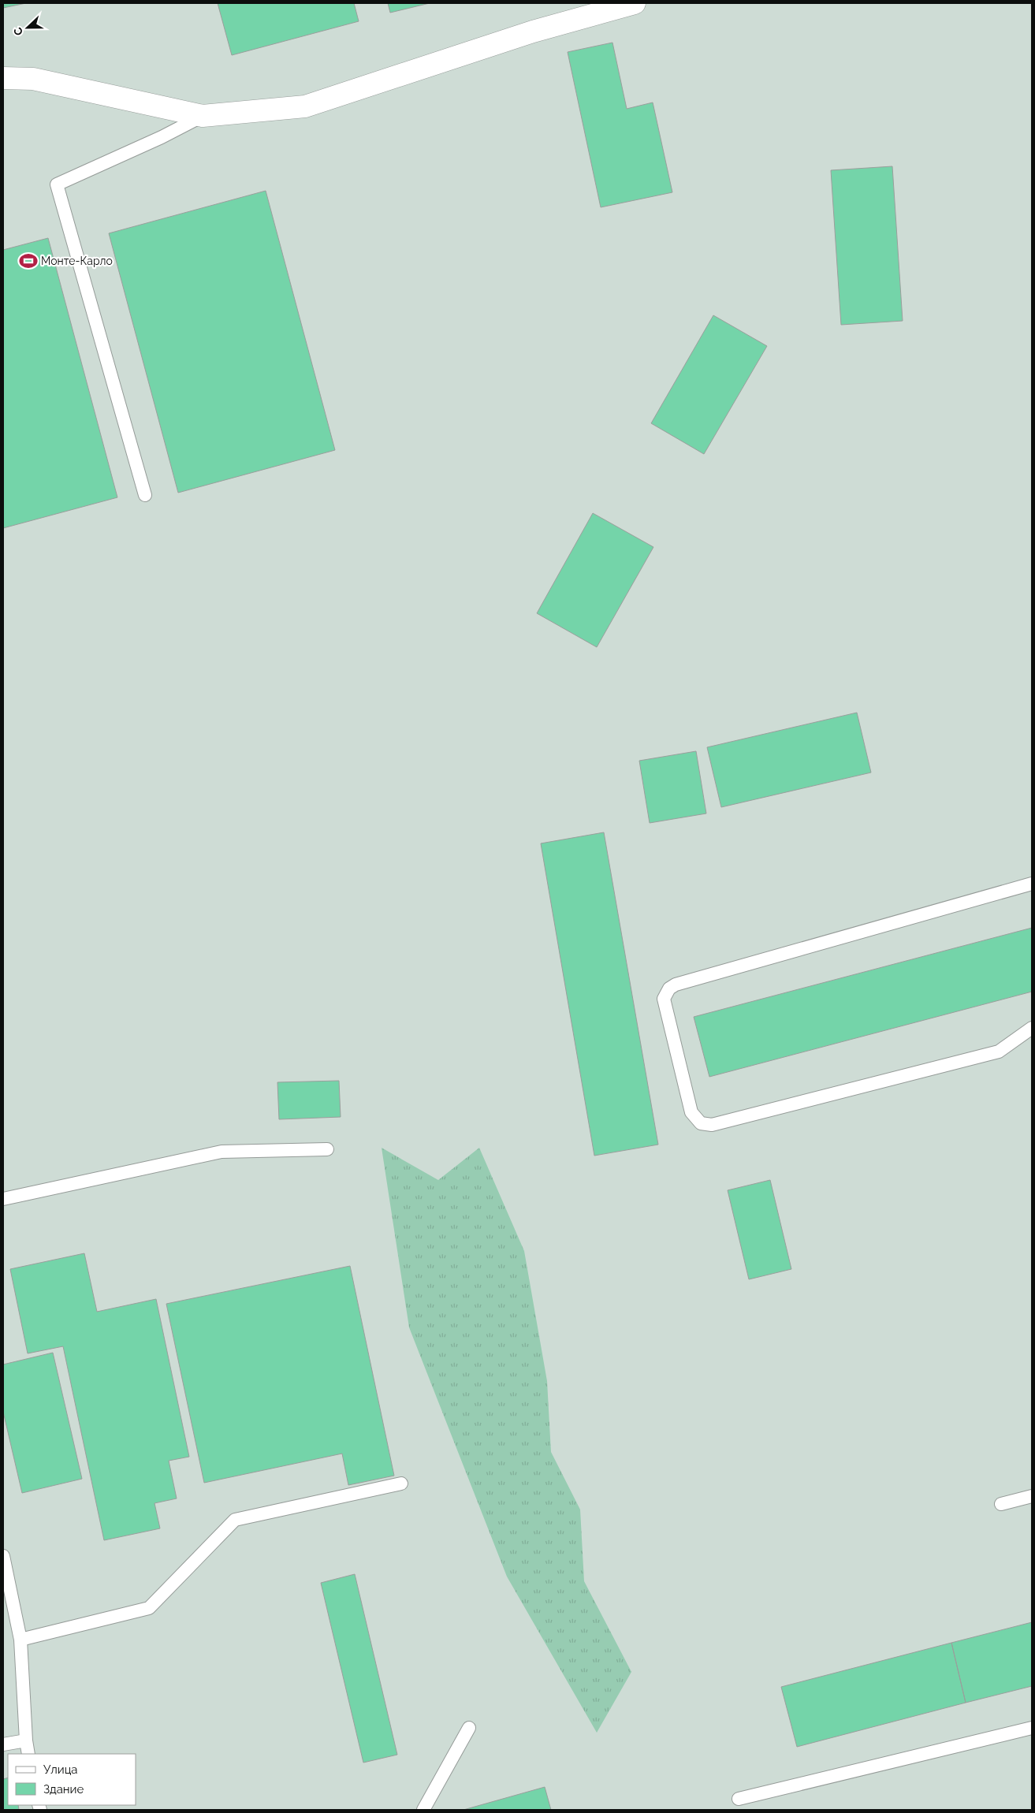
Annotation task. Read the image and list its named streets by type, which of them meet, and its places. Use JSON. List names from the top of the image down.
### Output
{
  "places": {
    "sports": ["Монте-Карло"]
  },
  "legend": ["Улица", "Здание"],
  "north": "left"
}
